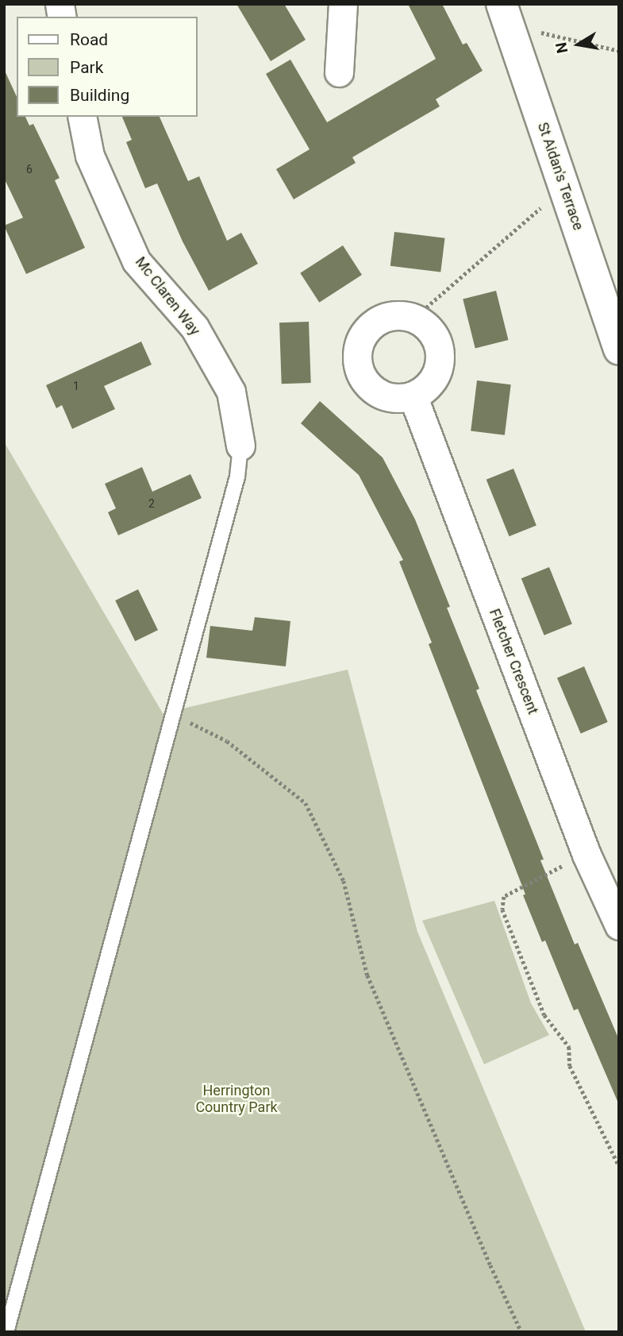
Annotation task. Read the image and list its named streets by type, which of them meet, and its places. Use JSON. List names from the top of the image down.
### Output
{
  "streets": {
    "main road": ["St Aidan's Terrace"],
    "street": ["Mc Claren Way", "Fletcher Crescent"]
  },
  "parks": ["Herrington Country Park"],
  "house_numbers": ["6", "1", "2"],
  "legend": ["Road", "Park", "Building"],
  "north": "left"
}
